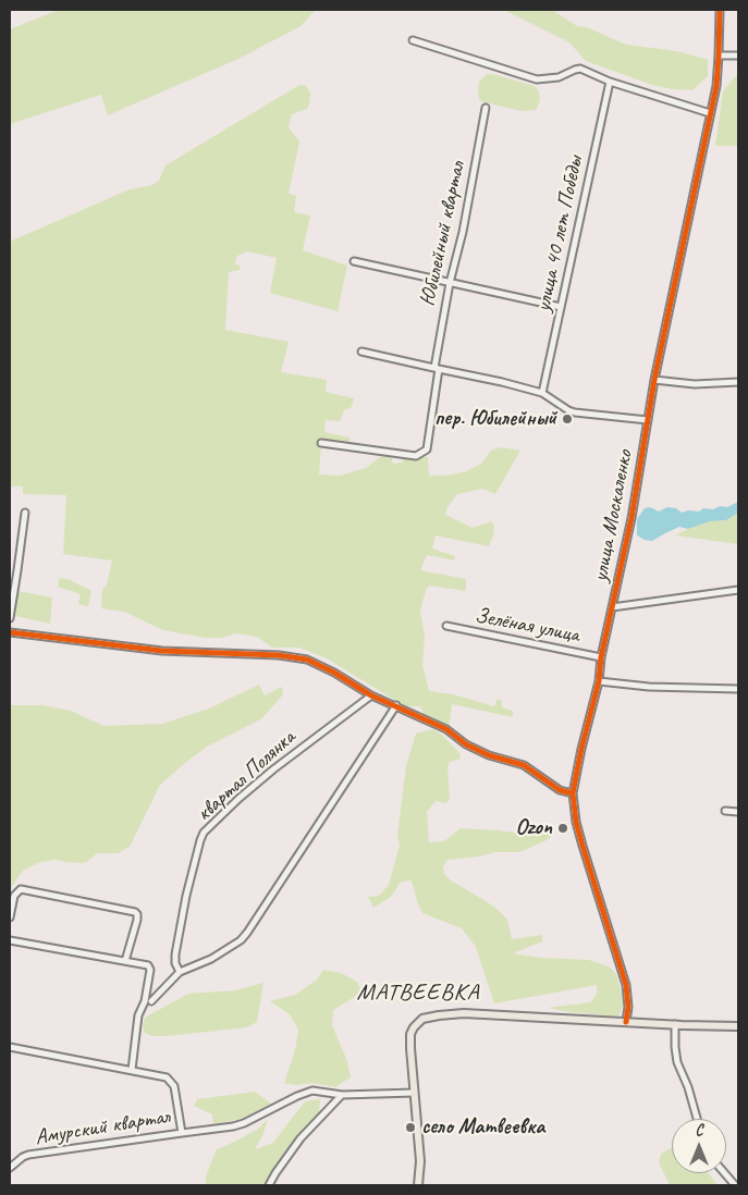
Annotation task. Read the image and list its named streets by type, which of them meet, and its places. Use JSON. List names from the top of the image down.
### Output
{
  "streets": {
    "street": [
      "Юбилейный квартал",
      "улица 40 лет Победы",
      "улица Москаленко",
      "Зелёная улица",
      "квартал Полянка",
      "Амурский квартал"
    ]
  },
  "crossings": [
    ["улица Москаленко", "Зелёная улица"]
  ],
  "districts": ["МАТВЕЕВКА"],
  "places": ["пер. Юбилейный", "Ozon", "село Матвеевка"],
  "north": "top"
}
